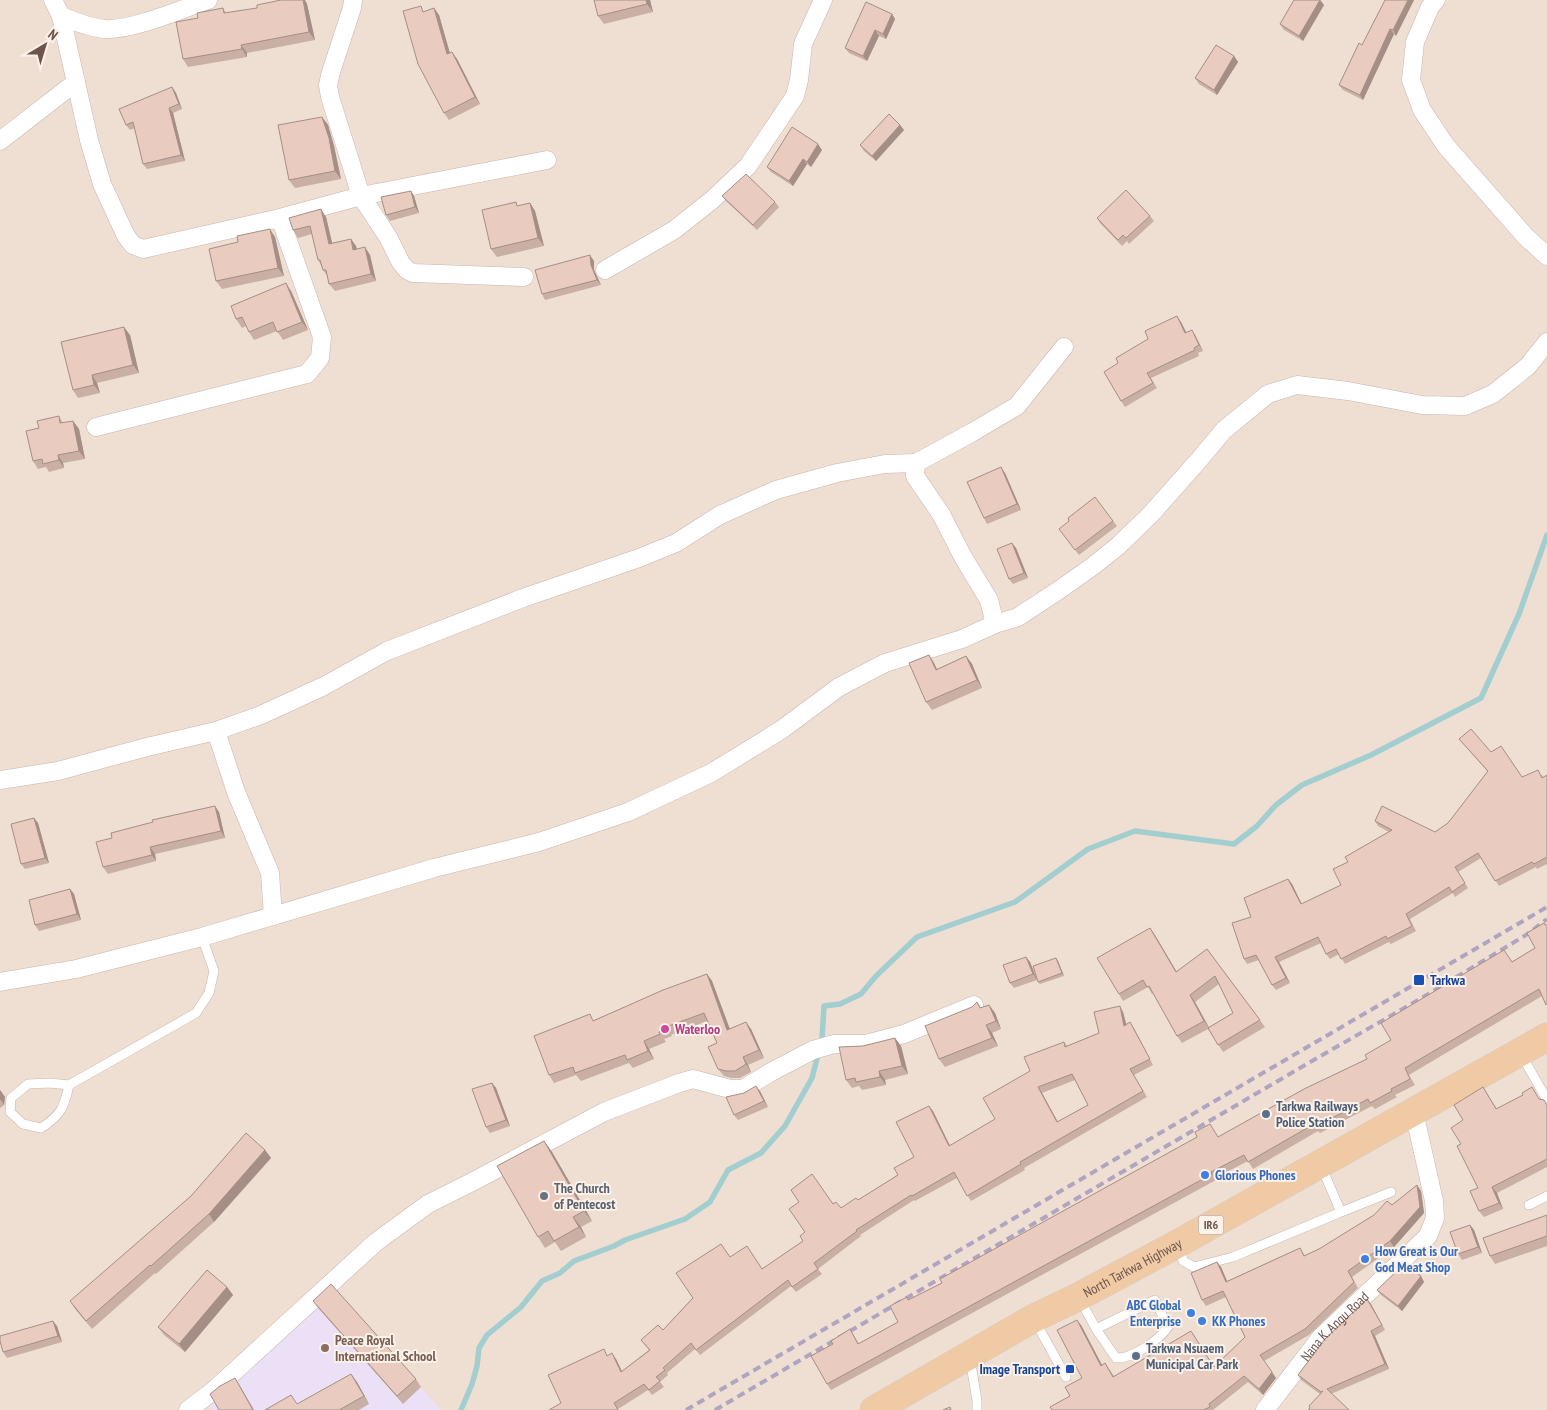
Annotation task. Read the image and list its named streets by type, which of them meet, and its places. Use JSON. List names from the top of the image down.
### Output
{
  "streets": {
    "main road": ["IR6", "North Tarkwa Highway"],
    "street": ["Nana K. Angu Road"]
  },
  "crossings": [
    ["North Tarkwa Highway", "Nana K. Angu Road"]
  ],
  "places": {
    "transit": ["Tarkwa", "Image Transport"],
    "other": [
      "Waterloo",
      "Tarkwa Railways Police Station",
      "Glorious Phones",
      "The Church of Pentecost",
      "How Great is Our God Meat Shop",
      "ABC Global Enterprise",
      "KK Phones",
      "Peace Royal International School",
      "Tarkwa Nsuaem Municipal Car Park"
    ]
  },
  "north": "top right"
}
